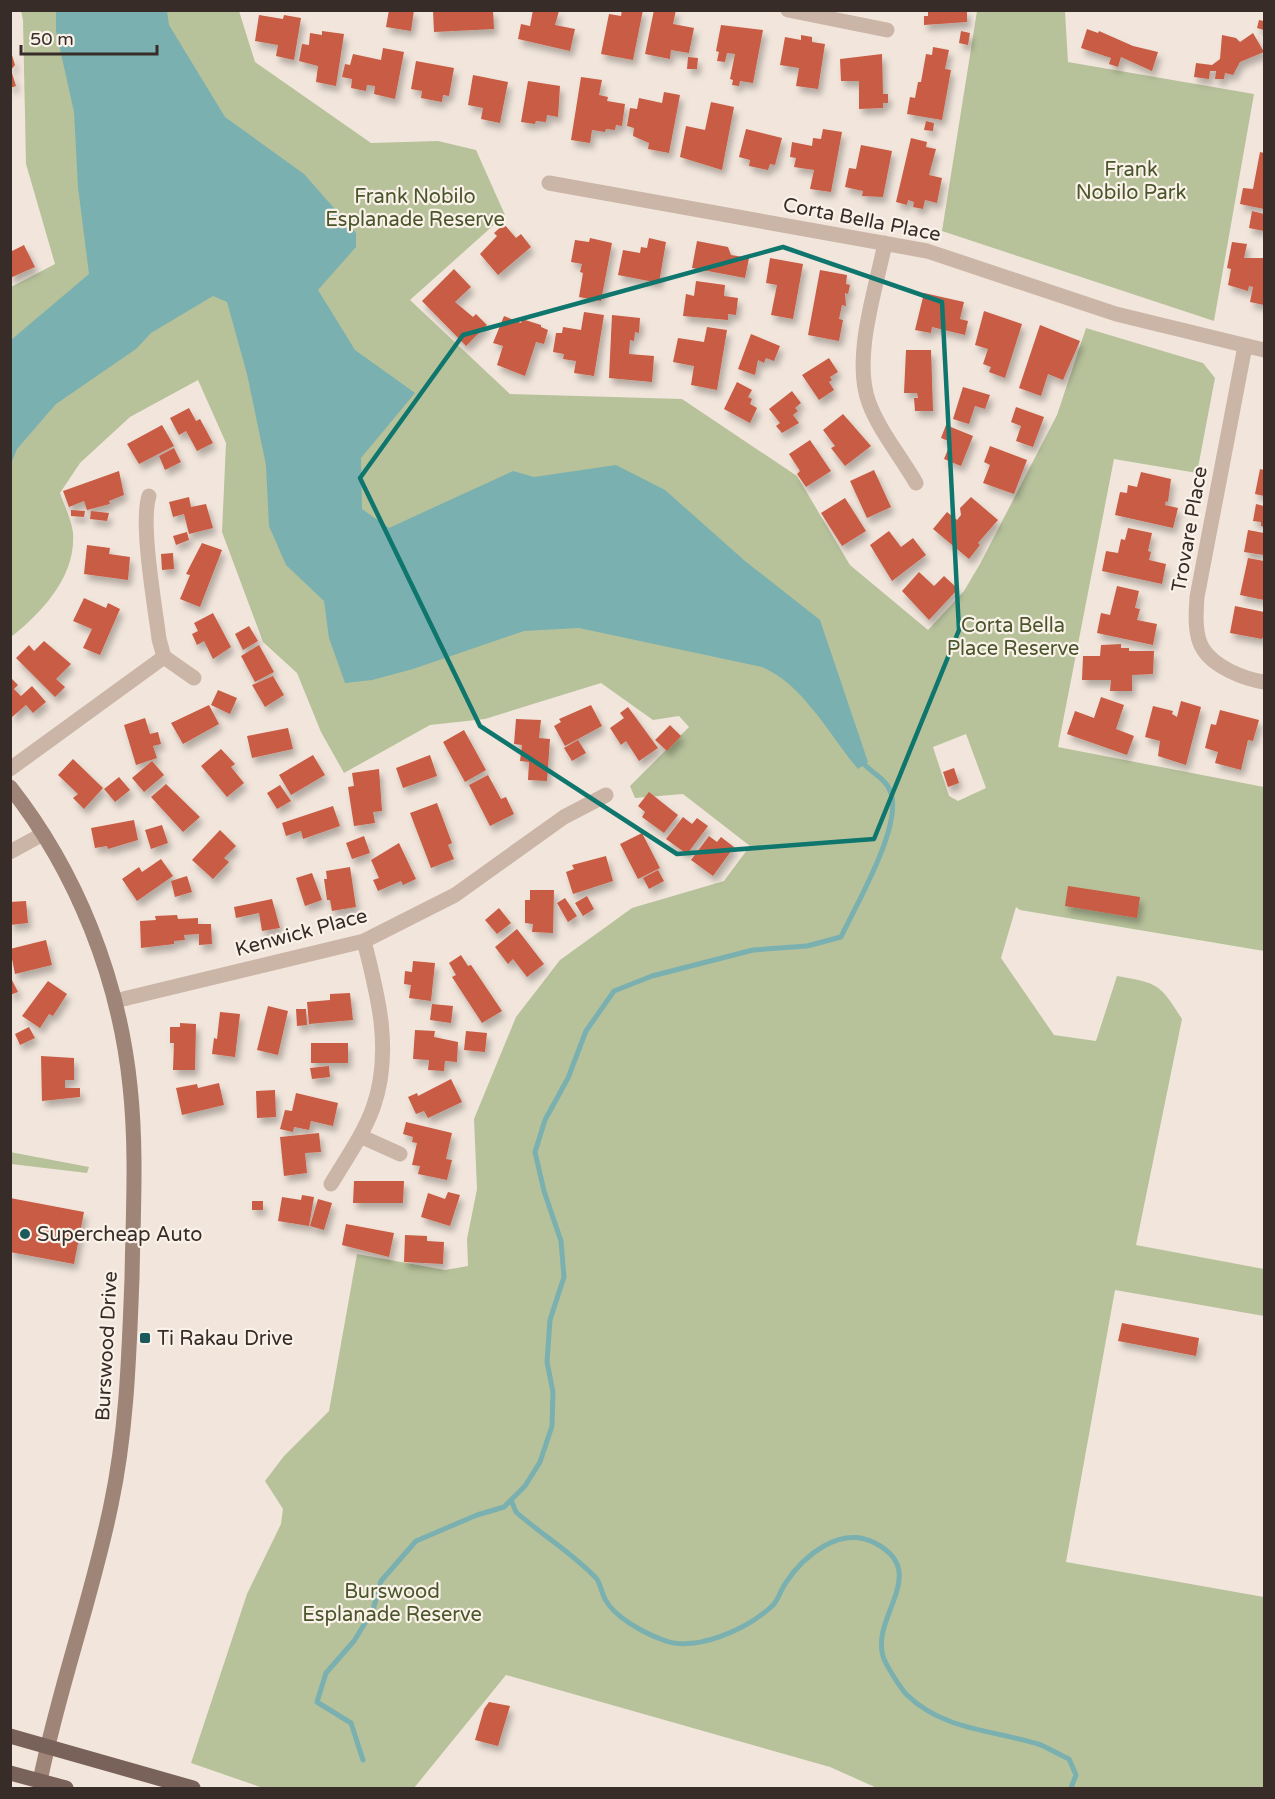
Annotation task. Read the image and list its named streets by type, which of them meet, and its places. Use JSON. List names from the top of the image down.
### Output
{
  "streets": {
    "street": [
      "Corta Bella Place",
      "Trovare Place",
      "Kenwick Place",
      "Burswood Drive"
    ]
  },
  "crossings": [
    ["Corta Bella Place", "Trovare Place"],
    ["Kenwick Place", "Burswood Drive"]
  ],
  "parks": [
    "Frank Nobilo Park",
    "Frank Nobilo Esplanade Reserve",
    "Corta Bella Place Reserve",
    "Burswood Esplanade Reserve"
  ],
  "places": {
    "other": ["Supercheap Auto"],
    "transit": ["Ti Rakau Drive"]
  },
  "scale_bar": "50 m"
}
